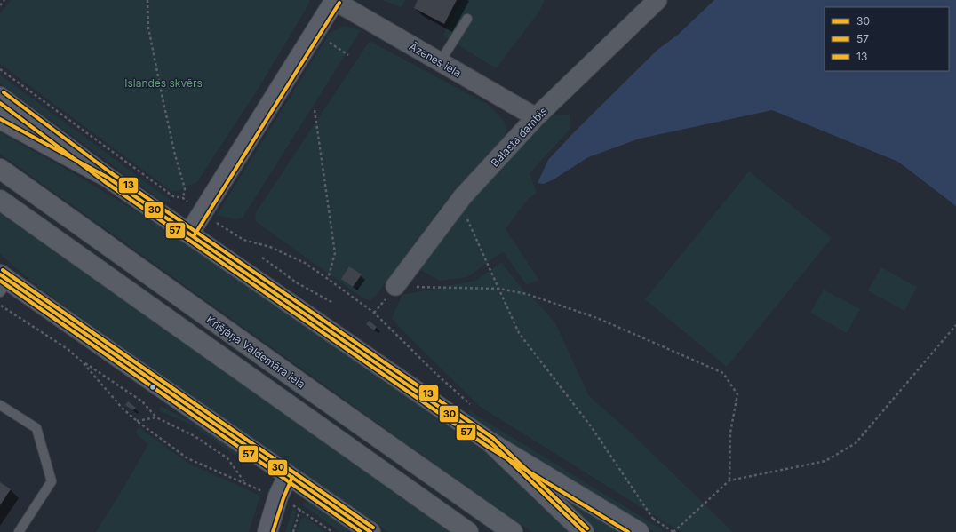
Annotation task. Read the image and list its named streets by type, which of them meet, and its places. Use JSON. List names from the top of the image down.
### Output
{
  "streets": {
    "main road": ["Krišjāņa Valdemāra iela"],
    "street": ["Āzenes iela", "Balasta dambis"]
  },
  "crossings": [
    ["Āzenes iela", "Balasta dambis"]
  ],
  "parks": ["Islandes skvērs"],
  "lines": ["transit line 57", "transit line 13", "transit line 30"],
  "legend": ["30", "57", "13"]
}
